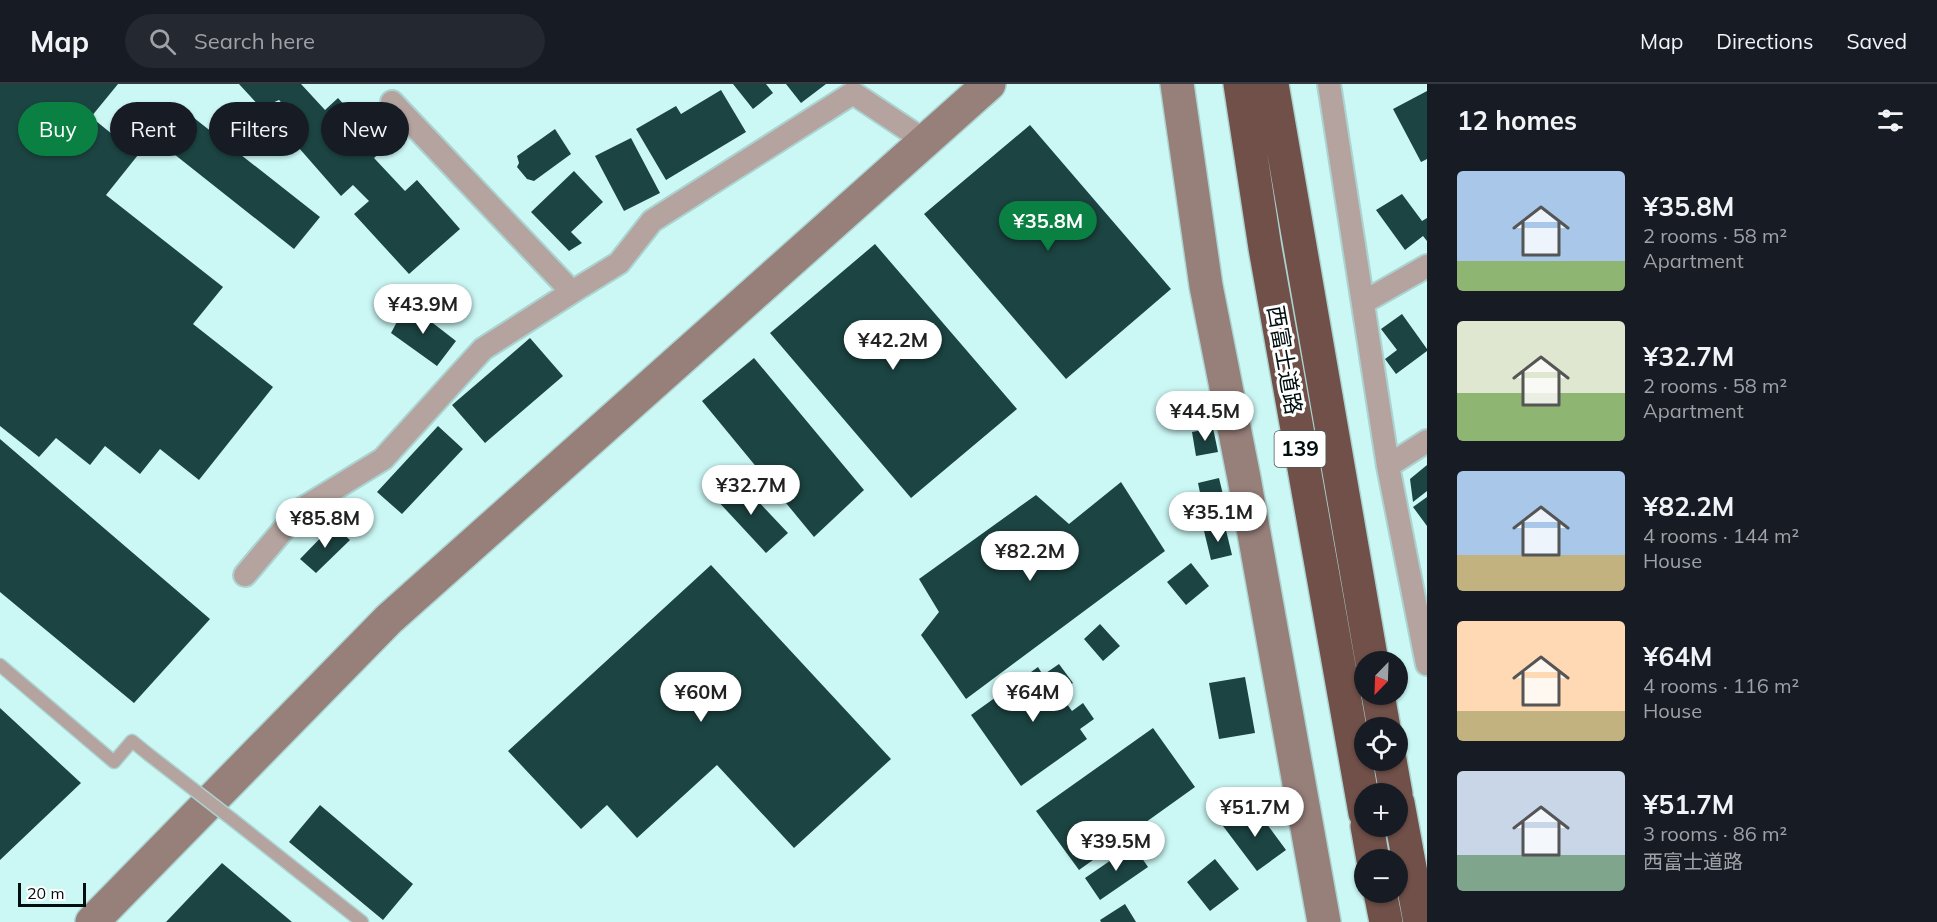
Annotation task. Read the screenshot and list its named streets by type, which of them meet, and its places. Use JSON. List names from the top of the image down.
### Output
{
  "streets": {
    "highway": ["西富士道路", "139"]
  },
  "scale_bar": "20 m",
  "north": "bottom left",
  "page": {
    "header": "Map",
    "search": "Search here",
    "nav": ["Map", "Directions", "Saved"],
    "heading": "12 homes",
    "chip": [
      "Buy",
      "Rent",
      "Filters",
      "New"
    ],
    "list": [
      {
        "name": "¥35.8M",
        "note": "2 rooms · 58 m² · Apartment"
      },
      {
        "name": "¥32.7M",
        "note": "2 rooms · 58 m² · Apartment"
      },
      {
        "name": "¥82.2M",
        "note": "4 rooms · 144 m² · House"
      },
      {
        "name": "¥64M",
        "note": "4 rooms · 116 m² · House"
      },
      {
        "name": "¥51.7M",
        "note": "3 rooms · 86 m² · 西富士道路"
      }
    ],
    "price": [
      "¥35.8M",
      "¥43.9M",
      "¥42.2M",
      "¥44.5M",
      "¥32.7M",
      "¥35.1M",
      "¥85.8M",
      "¥82.2M",
      "¥60M",
      "¥64M",
      "¥51.7M",
      "¥39.5M"
    ],
    "map_buttons": ["+", "−"],
    "scale": "20 m"
  }
}
